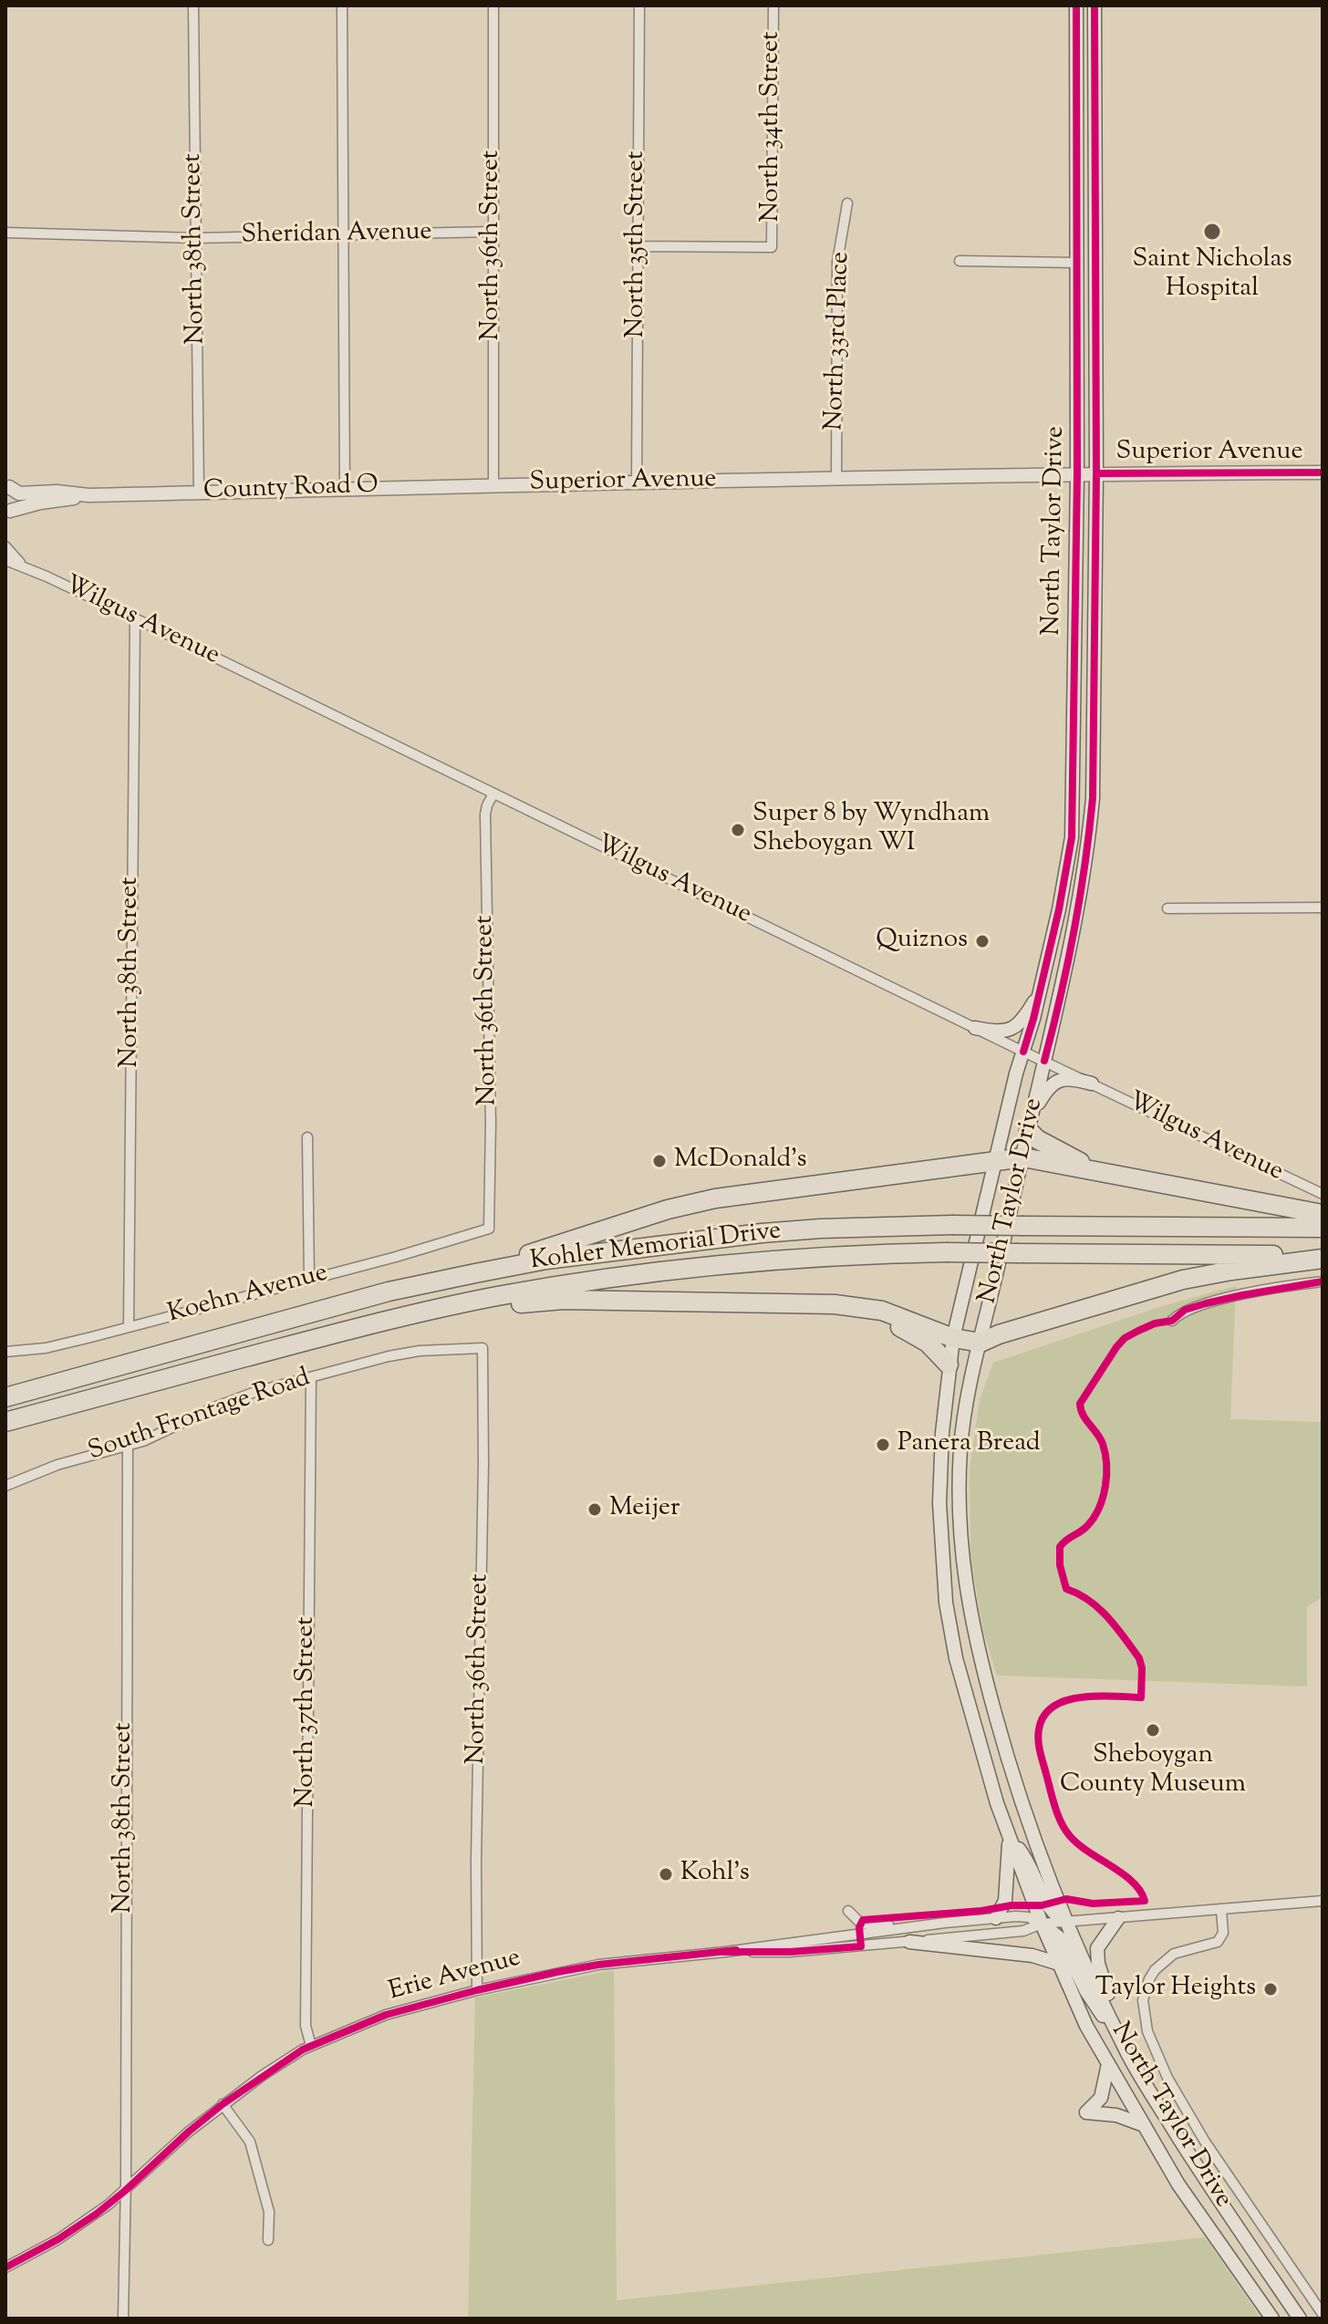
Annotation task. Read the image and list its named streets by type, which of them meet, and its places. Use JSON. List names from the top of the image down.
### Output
{
  "streets": {
    "highway": ["Kohler Memorial Drive"],
    "main road": ["Superior Avenue", "County Road O", "North Taylor Drive"],
    "street": [
      "North 34th Street",
      "Sheridan Avenue",
      "North 35th Street",
      "North 36th Street",
      "North 38th Street",
      "North 33rd Place",
      "Wilgus Avenue",
      "Koehn Avenue",
      "South Frontage Road",
      "North 37th Street",
      "Erie Avenue"
    ]
  },
  "crossings": [
    ["North 34th Street", "North 35th Street"],
    ["Sheridan Avenue", "North 36th Street"],
    ["Sheridan Avenue", "North 38th Street"],
    ["North 35th Street", "Superior Avenue"],
    ["North 36th Street", "Superior Avenue"],
    ["North 36th Street", "County Road O"],
    ["North 36th Street", "Wilgus Avenue"],
    ["North 36th Street", "Koehn Avenue"],
    ["North 36th Street", "South Frontage Road"],
    ["North 36th Street", "Erie Avenue"],
    ["North 38th Street", "County Road O"],
    ["North 38th Street", "Wilgus Avenue"],
    ["North 38th Street", "Koehn Avenue"],
    ["North 38th Street", "South Frontage Road"],
    ["North 38th Street", "Erie Avenue"],
    ["North 33rd Place", "Superior Avenue"],
    ["Superior Avenue", "County Road O"],
    ["Superior Avenue", "North Taylor Drive"],
    ["North Taylor Drive", "Wilgus Avenue"],
    ["North Taylor Drive", "Erie Avenue"],
    ["South Frontage Road", "North 37th Street"],
    ["North 37th Street", "Erie Avenue"]
  ],
  "places": [
    "Saint Nicholas Hospital",
    "Super 8 by Wyndham Sheboygan WI",
    "Quiznos",
    "McDonald's",
    "Panera Bread",
    "Meijer",
    "Sheboygan County Museum",
    "Kohl's",
    "Taylor Heights"
  ]
}
